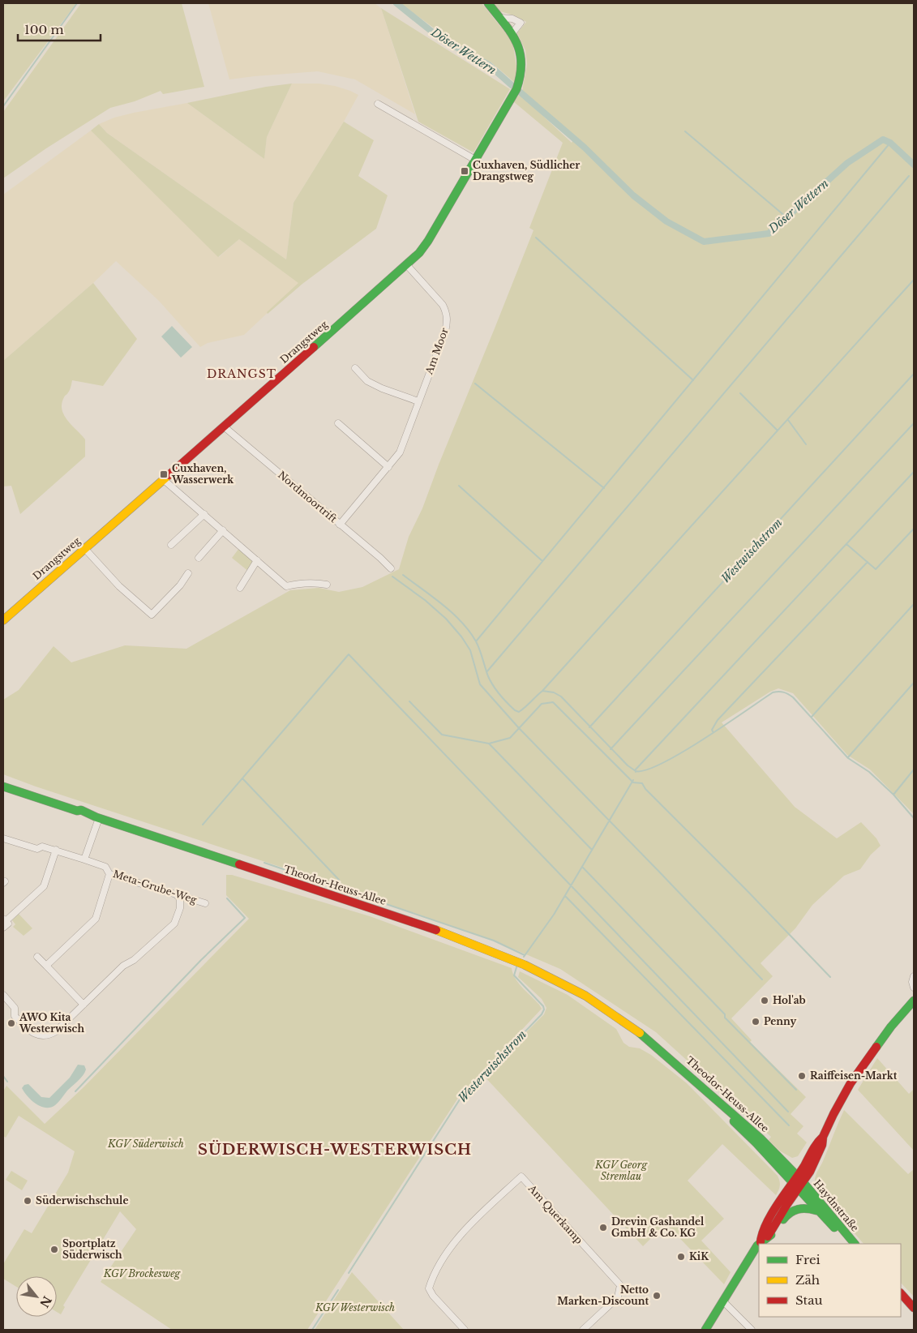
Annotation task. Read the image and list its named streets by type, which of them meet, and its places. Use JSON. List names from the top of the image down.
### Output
{
  "streets": {
    "street": [
      "Drangstweg",
      "Am Moor",
      "Nordmoortrift",
      "Theodor-Heuss-Allee",
      "Meta-Grube-Weg",
      "Haydnstraße",
      "Am Querkamp"
    ]
  },
  "crossings": [
    ["Drangstweg", "Am Moor"],
    ["Drangstweg", "Nordmoortrift"],
    ["Am Moor", "Nordmoortrift"],
    ["Theodor-Heuss-Allee", "Haydnstraße"]
  ],
  "districts": ["DRANGST", "SÜDERWISCH-WESTERWISCH"],
  "water": ["Döser Wettern", "Westwischstrom", "Westerwischstrom"],
  "parks": [
    "KGV Süderwisch",
    "KGV Georg Stremlau",
    "KGV Brockesweg",
    "KGV Westerwisch"
  ],
  "places": {
    "transit": ["Cuxhaven, Südlicher Drangstweg", "Cuxhaven, Wasserwerk"],
    "other": [
      "Hol'ab",
      "Penny",
      "AWO Kita Westerwisch",
      "Raiffeisen-Markt",
      "Süderwischschule",
      "Drevin Gashandel GmbH & Co. KG",
      "Sportplatz Süderwisch",
      "KiK",
      "Netto Marken-Discount"
    ]
  },
  "legend": ["Frei", "Zäh", "Stau"],
  "scale_bar": "100 m",
  "north": "bottom right"
}
